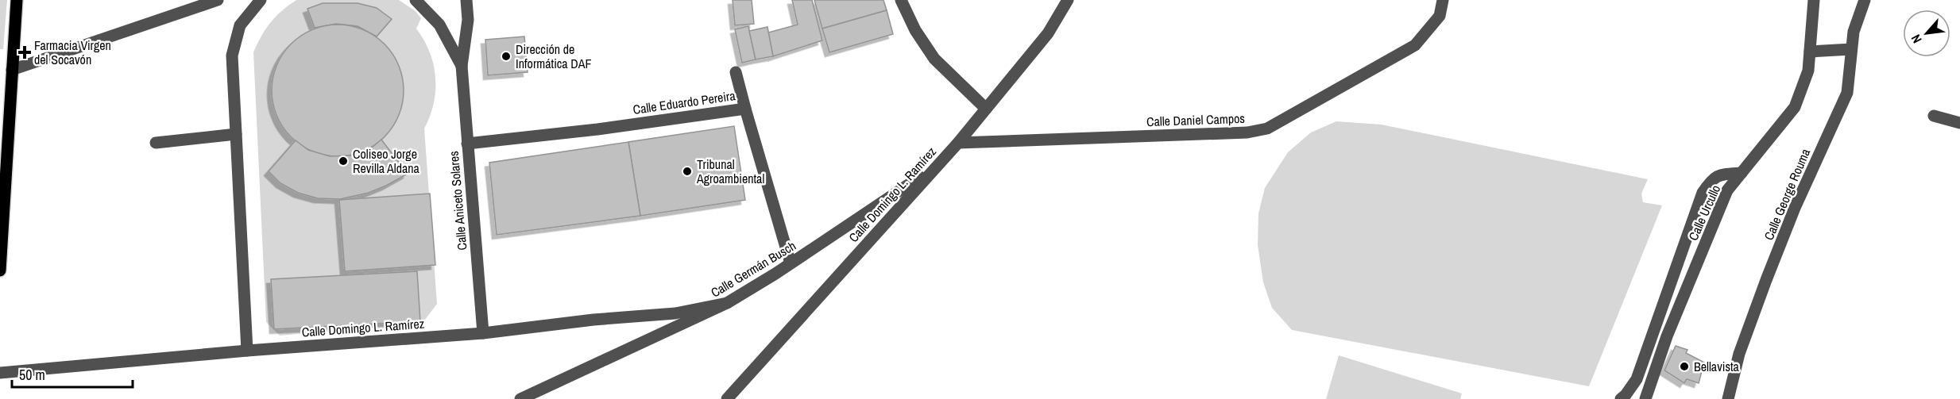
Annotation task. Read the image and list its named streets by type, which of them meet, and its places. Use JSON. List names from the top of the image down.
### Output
{
  "streets": {
    "street": [
      "Calle Eduardo Pereira",
      "Calle Daniel Campos",
      "Calle Domingo L. Ramírez",
      "Calle George Rouma",
      "Calle Aniceto Solares",
      "Calle Urcullo",
      "Calle Germán Busch"
    ]
  },
  "crossings": [
    ["Calle Eduardo Pereira", "Calle Aniceto Solares"],
    ["Calle Eduardo Pereira", "Calle Germán Busch"],
    ["Calle Daniel Campos", "Calle Domingo L. Ramírez"],
    ["Calle Domingo L. Ramírez", "Calle Aniceto Solares"],
    ["Calle Domingo L. Ramírez", "Calle Germán Busch"]
  ],
  "places": {
    "health": ["Farmacia Virgen del Socavón"],
    "other": [
      "Dirección de Informática DAF",
      "Coliseo Jorge Revilla Aldana",
      "Tribunal Agroambiental",
      "Bellavista"
    ]
  },
  "scale_bar": "50 m",
  "north": "bottom left"
}
